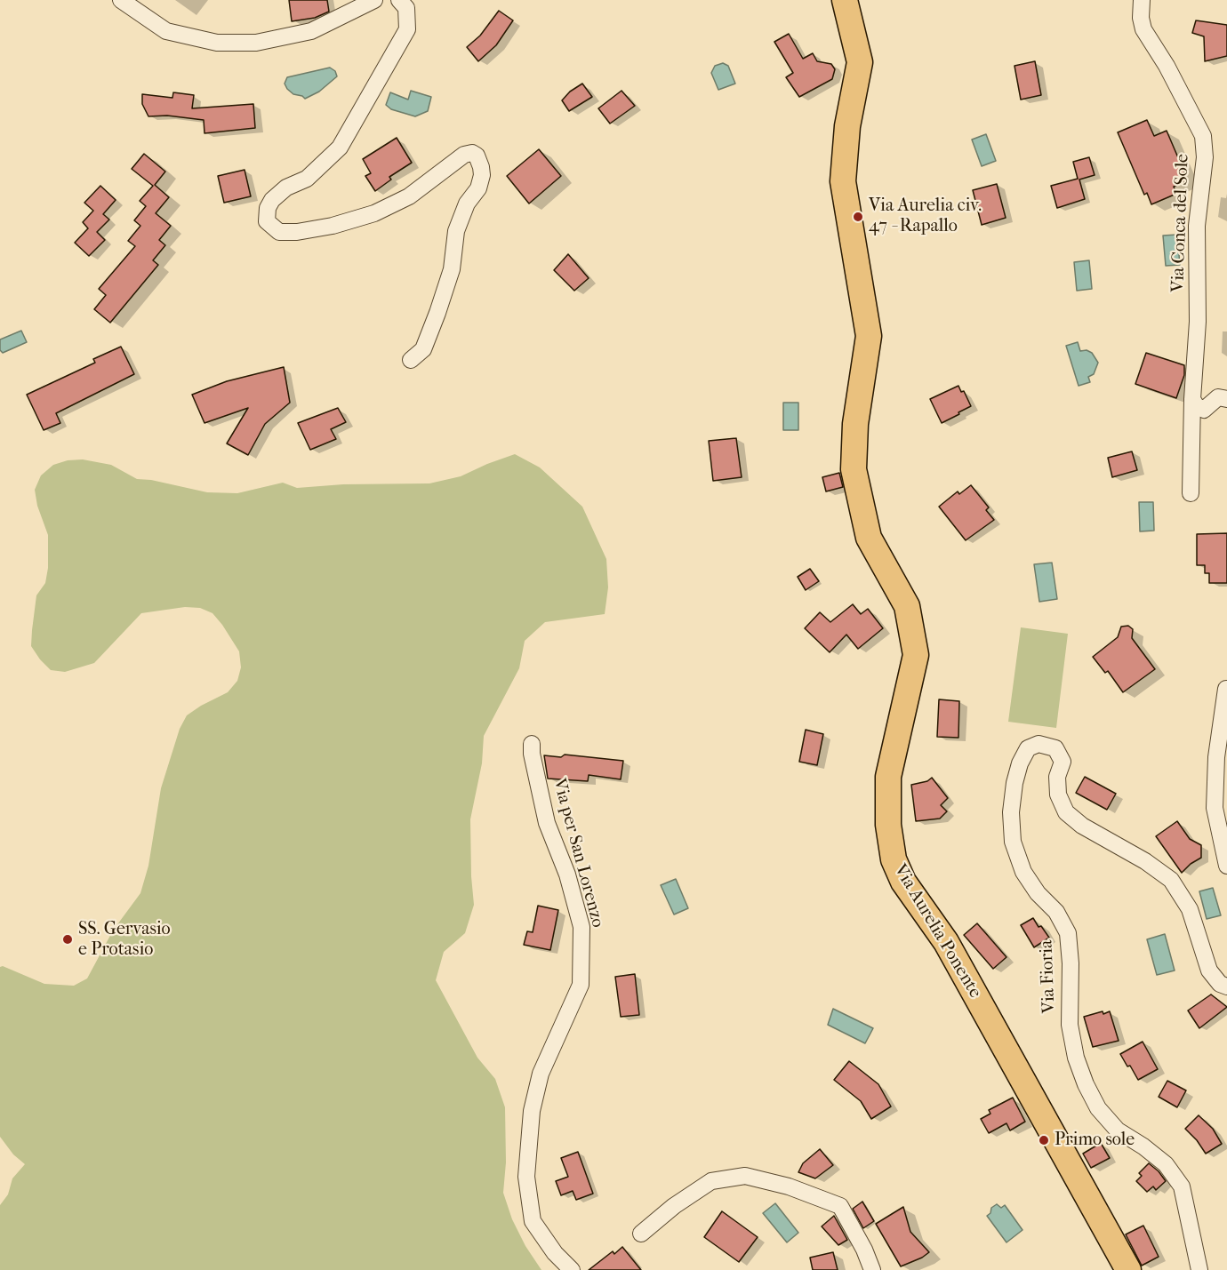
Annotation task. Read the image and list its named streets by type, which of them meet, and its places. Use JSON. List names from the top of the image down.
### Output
{
  "streets": {
    "main road": ["Via Aurelia Ponente"],
    "street": ["Via Conca del Sole", "Via per San Lorenzo", "Via Fioria"]
  },
  "places": ["Via Aurelia civ. 47 - Rapallo", "SS. Gervasio e Protasio", "Primo sole"]
}
